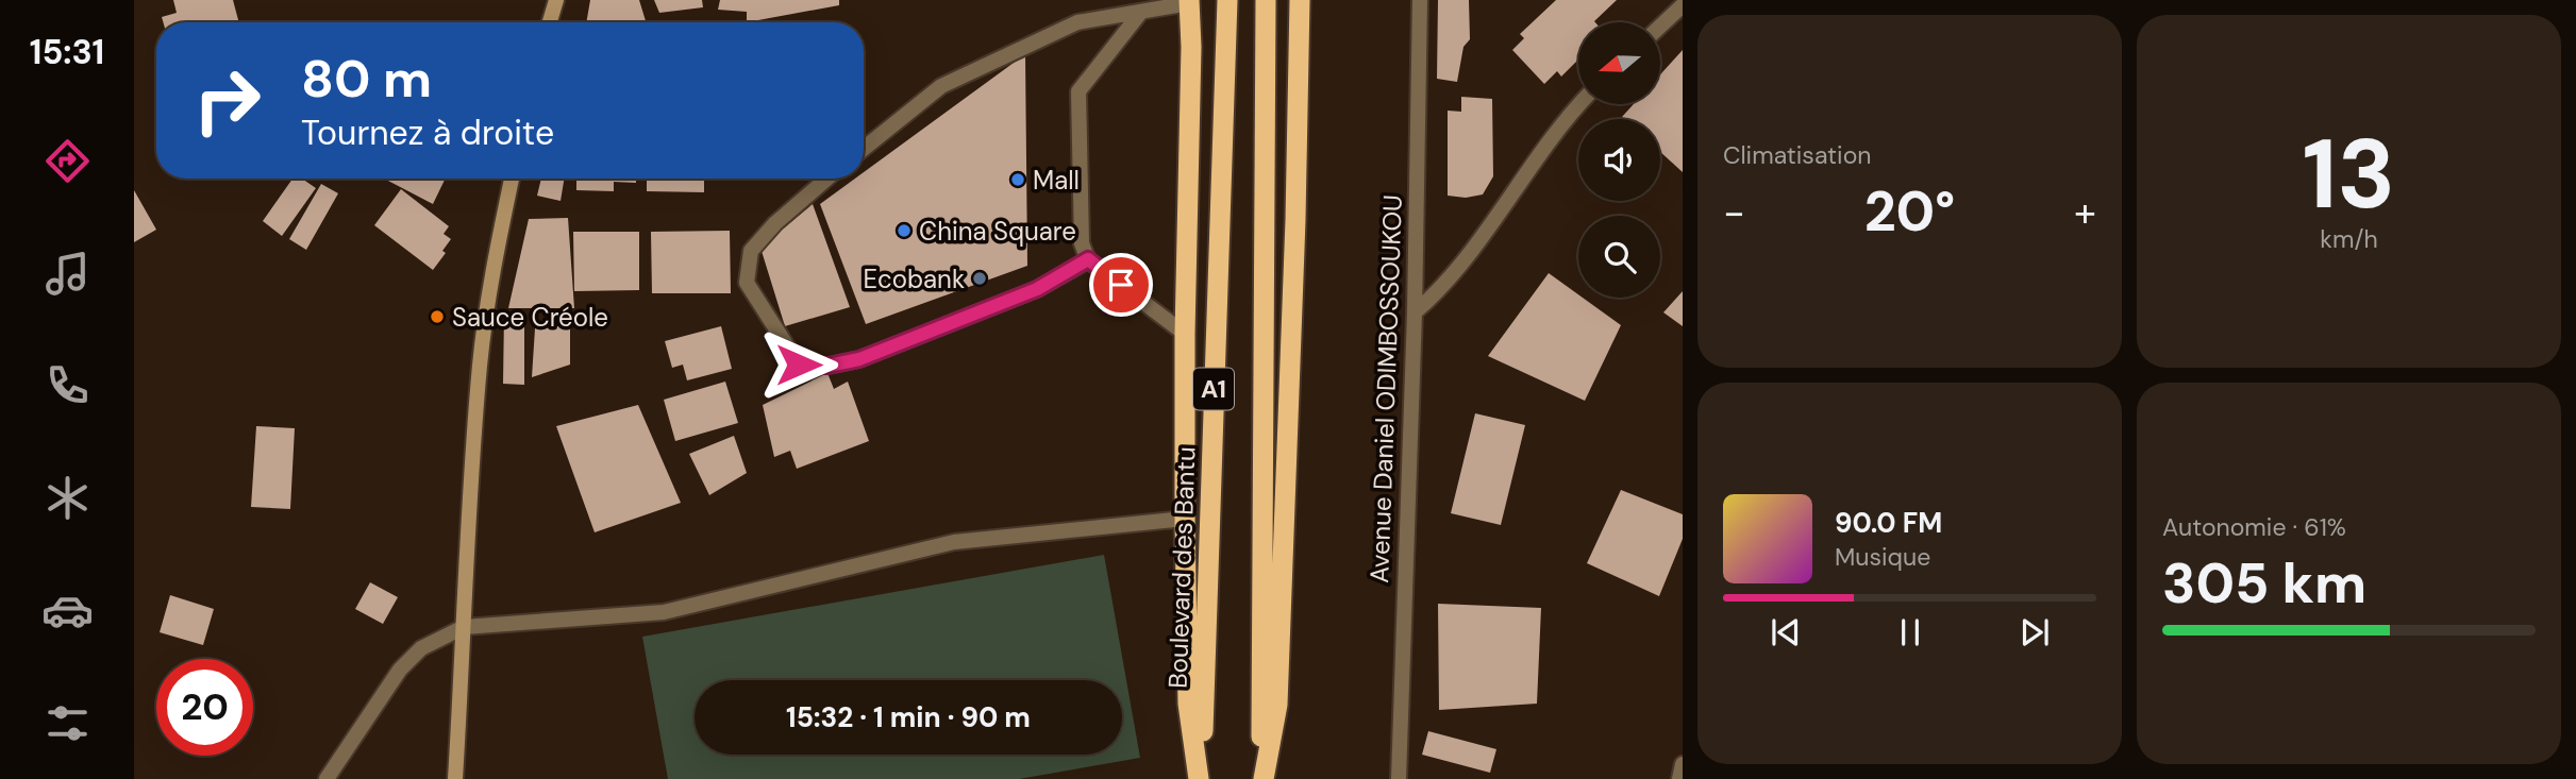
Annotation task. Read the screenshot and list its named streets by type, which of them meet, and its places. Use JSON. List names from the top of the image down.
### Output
{
  "streets": {
    "highway": ["A1", "Boulevard des Bantu"],
    "street": ["Avenue Daniel ODIMBOSSOUKOU"]
  },
  "places": [
    "Mall",
    "China Square",
    "Ecobank",
    "Sauce Créole"
  ],
  "north": "left",
  "page": {
    "tabs": "15:31",
    "tile": [
      "Climatisation",
      ["13", "km/h"],
      ["Autonomie · 61%", "305 km"]
    ],
    "turn": ["80 m", "Tournez à droite"],
    "heat": ["−", "20°", "+"],
    "song": ["90.0 FM", "Musique"],
    "limit": "20",
    "trip": "15:32 · 1 min · 90 m"
  }
}
